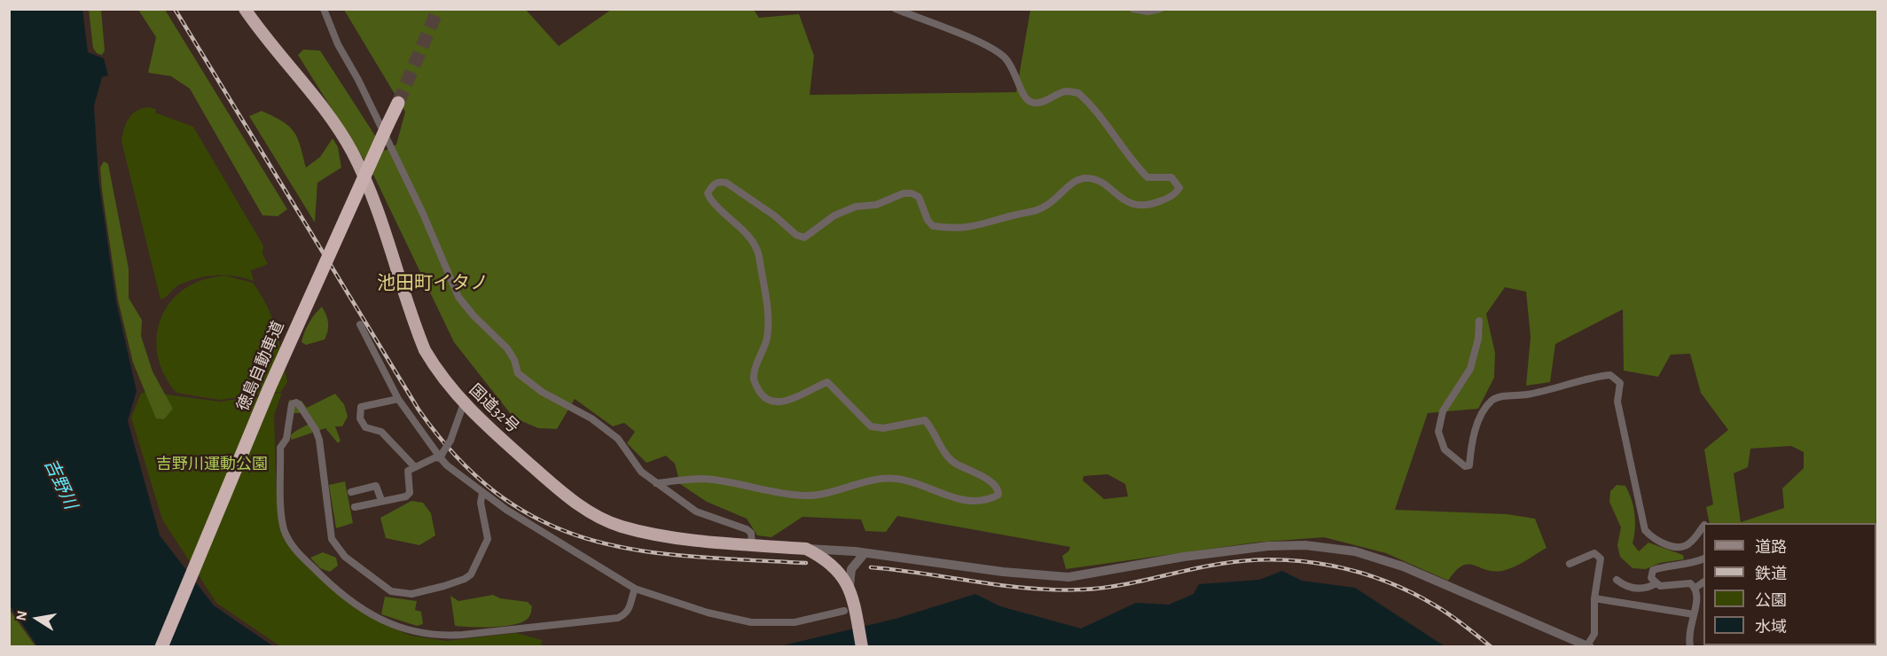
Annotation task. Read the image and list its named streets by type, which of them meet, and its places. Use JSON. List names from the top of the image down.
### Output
{
  "streets": {
    "highway": ["徳島自動車道", "国道32号"]
  },
  "districts": ["池田町イタノ"],
  "water": ["吉野川"],
  "parks": ["吉野川運動公園"],
  "legend": [
    "道路",
    "鉄道",
    "公園",
    "水域"
  ],
  "north": "left"
}
